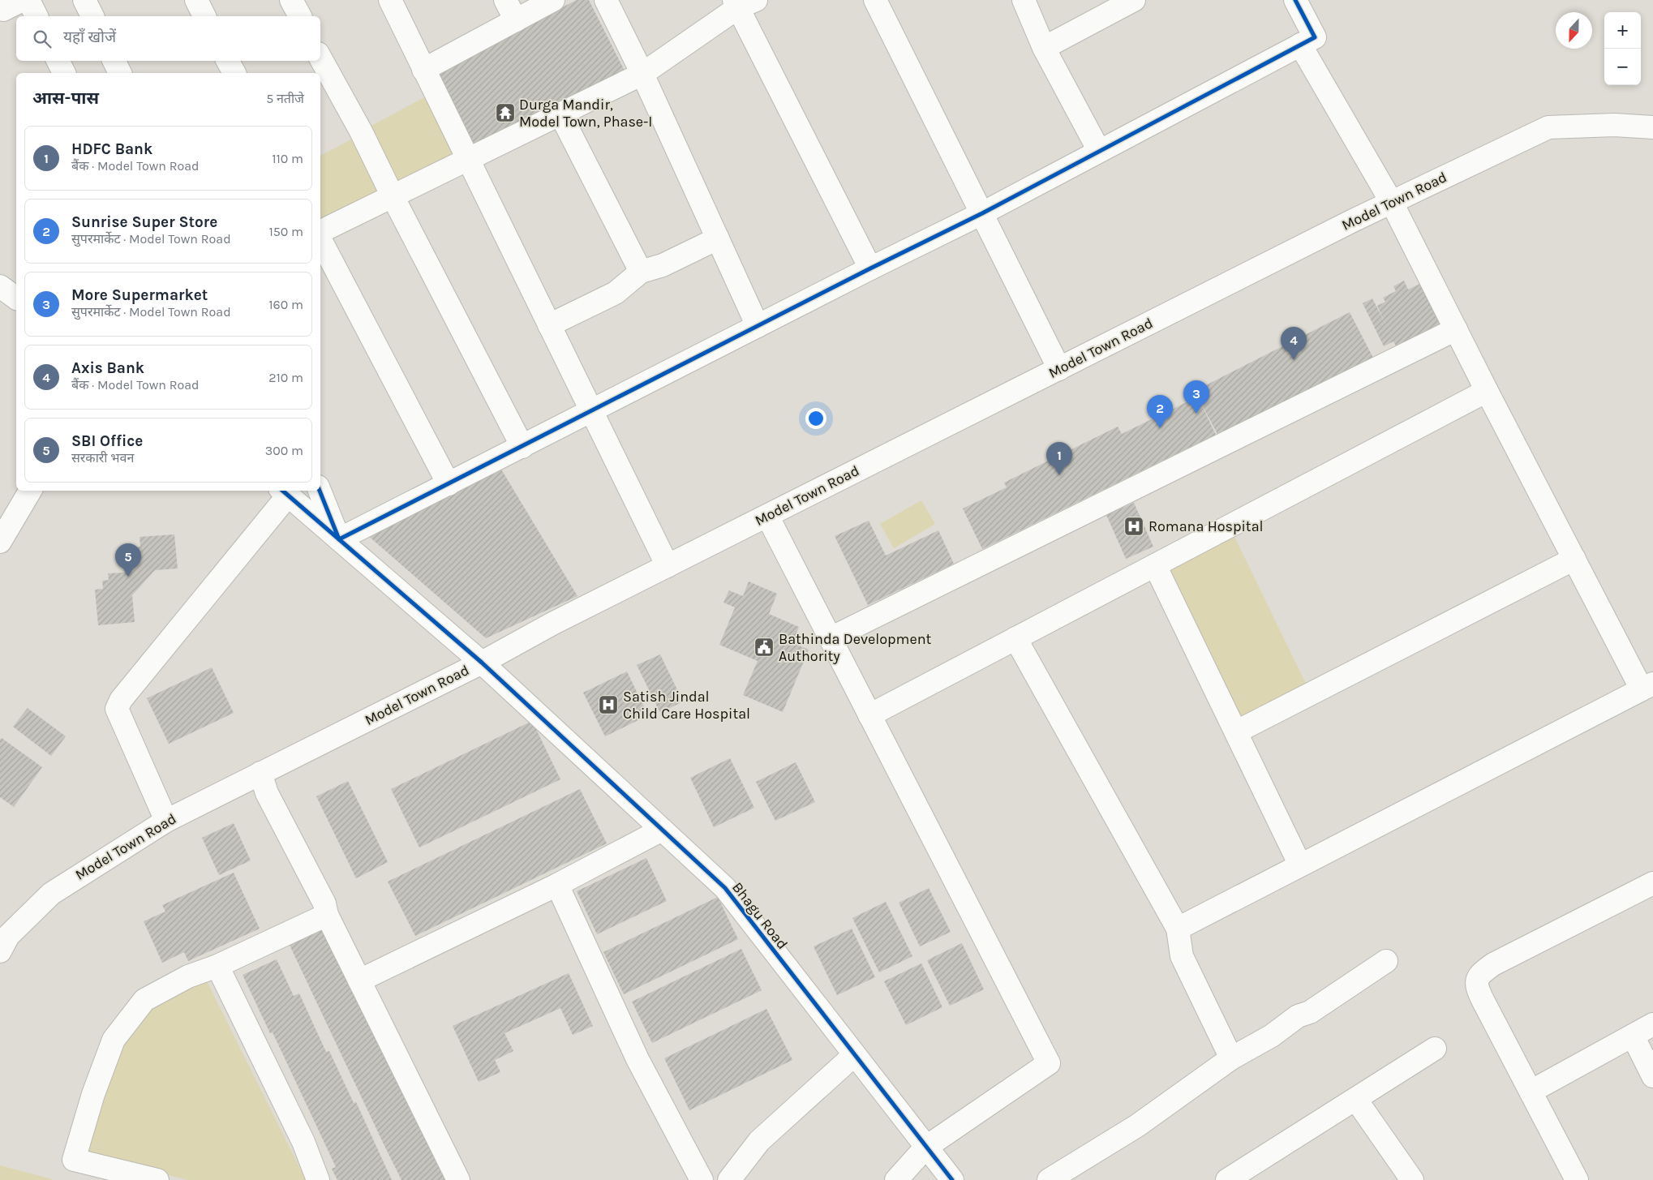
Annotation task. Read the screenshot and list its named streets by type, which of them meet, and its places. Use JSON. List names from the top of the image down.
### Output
{
  "streets": {
    "street": ["Model Town Road", "Bhagu Road"]
  },
  "crossings": [
    ["Model Town Road", "Bhagu Road"]
  ],
  "places": {
    "temple": ["Durga Mandir, Model Town, Phase-I"],
    "hospital": ["Romana Hospital", "Satish Jindal Child Care Hospital"],
    "public building": ["Bathinda Development Authority"]
  },
  "north": "bottom",
  "page": {
    "map_buttons": ["+", "−"],
    "search": "यहाँ खोजें",
    "heading": ["आस-पास", "5 नतीजे"],
    "list": [
      {
        "mark": "1",
        "name": "HDFC Bank",
        "note": "बैंक · Model Town Road",
        "value": "110 m"
      },
      {
        "mark": "2",
        "name": "Sunrise Super Store",
        "note": "सुपरमार्केट · Model Town Road",
        "value": "150 m"
      },
      {
        "mark": "3",
        "name": "More Supermarket",
        "note": "सुपरमार्केट · Model Town Road",
        "value": "160 m"
      },
      {
        "mark": "4",
        "name": "Axis Bank",
        "note": "बैंक · Model Town Road",
        "value": "210 m"
      },
      {
        "mark": "5",
        "name": "SBI Office",
        "note": "सरकारी भवन",
        "value": "300 m"
      }
    ],
    "pins": [
      "4",
      "3",
      "2",
      "1",
      "5"
    ]
  }
}
